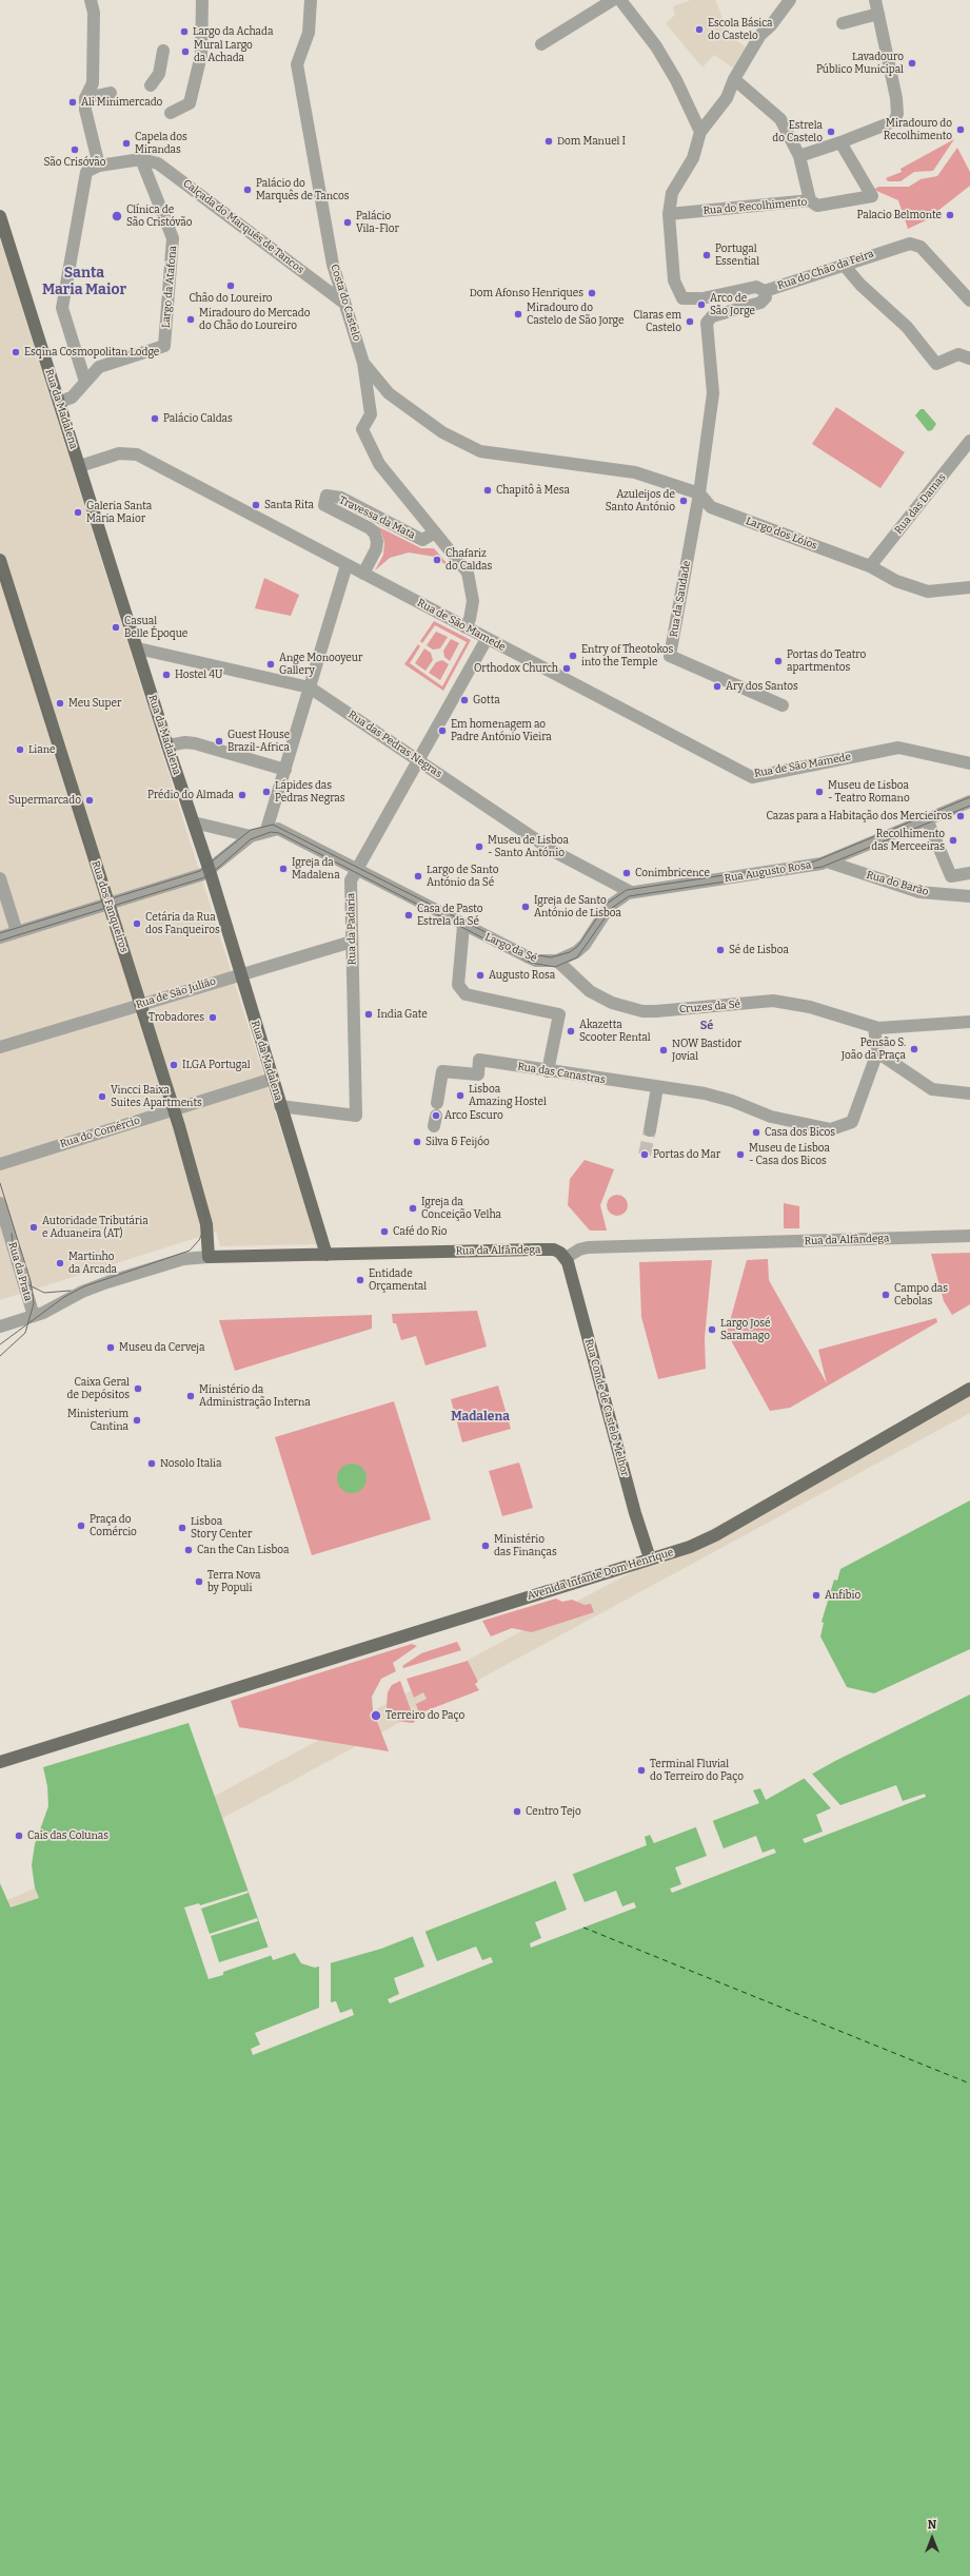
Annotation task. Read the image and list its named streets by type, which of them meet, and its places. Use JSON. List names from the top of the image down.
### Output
{
  "streets": {
    "main road": [
      "Rua da Madalena",
      "Rua dos Fanqueiros",
      "Rua da Alfândega",
      "Rua Conde de Castelo Melhor",
      "Avenida Infante Dom Henrique"
    ],
    "street": [
      "Rua do Recolhimento",
      "Calçada do Marquês de Tancos",
      "Rua do Chão da Feira",
      "Largo da Atafona",
      "Costa do Castelo",
      "Rua das Damas",
      "Travessa da Mata",
      "Largo dos Lóios",
      "Rua da Saudade",
      "Rua de São Mamede",
      "Rua das Pedras Negras",
      "Rua Augusto Rosa",
      "Rua do Barão",
      "Rua da Padaria",
      "Largo da Sé",
      "Rua de São Julião",
      "Cruzes da Sé",
      "Rua das Canastras",
      "Rua do Comércio",
      "Rua da Prata"
    ]
  },
  "crossings": [
    ["Rua do Recolhimento", "Rua do Chão da Feira"],
    ["Calçada do Marquês de Tancos", "Largo da Atafona"],
    ["Calçada do Marquês de Tancos", "Costa do Castelo"],
    ["Costa do Castelo", "Largo dos Lóios"],
    ["Costa do Castelo", "Rua da Saudade"],
    ["Rua da Madalena", "Rua de São Mamede"],
    ["Rua da Madalena", "Rua das Pedras Negras"],
    ["Rua da Madalena", "Rua da Padaria"],
    ["Rua da Madalena", "Rua de São Julião"],
    ["Rua da Madalena", "Rua do Comércio"],
    ["Rua da Madalena", "Rua da Alfândega"],
    ["Rua das Damas", "Largo dos Lóios"],
    ["Travessa da Mata", "Rua de São Mamede"],
    ["Largo dos Lóios", "Rua da Saudade"],
    ["Rua de São Mamede", "Rua da Padaria"],
    ["Rua das Pedras Negras", "Rua Augusto Rosa"],
    ["Rua das Pedras Negras", "Rua da Padaria"],
    ["Rua das Pedras Negras", "Largo da Sé"],
    ["Rua Augusto Rosa", "Rua do Barão"],
    ["Rua Augusto Rosa", "Largo da Sé"],
    ["Rua dos Fanqueiros", "Rua de São Julião"],
    ["Rua dos Fanqueiros", "Rua do Comércio"],
    ["Rua dos Fanqueiros", "Rua da Alfândega"],
    ["Rua da Padaria", "Rua de São Julião"],
    ["Largo da Sé", "Cruzes da Sé"],
    ["Rua da Alfândega", "Rua da Prata"],
    ["Rua da Alfândega", "Rua Conde de Castelo Melhor"],
    ["Rua Conde de Castelo Melhor", "Avenida Infante Dom Henrique"]
  ],
  "districts": ["Santa Maria Maior", "Sé", "Madalena"],
  "places": [
    "Escola Básica do Castelo",
    "Largo da Achada",
    "Mural Largo da Achada",
    "Lavadouro Público Municipal",
    "Ali Minimercado",
    "Miradouro do Recolhimento",
    "Estrela do Castelo",
    "Dom Manuel I",
    "Capela dos Mirandas",
    "São Crisóvão",
    "Palácio do Marquês de Tancos",
    "Palacio Belmonte",
    "Clínica de São Cristóvão",
    "Palácio Vila-Flor",
    "Portugal Essential",
    "Chão do Loureiro",
    "Dom Afonso Henriques",
    "Arco de São Jorge",
    "Miradouro do Castelo de São Jorge",
    "Miradouro do Mercado do Chão do Loureiro",
    "Claras em Castelo",
    "Esqina Cosmopolitan Lodge",
    "Palácio Caldas",
    "Chapitô à Mesa",
    "Azuleijos de Santo António",
    "Santa Rita",
    "Galeria Santa Maria Maior",
    "Chafariz do Caldas",
    "Casual Belle Époque",
    "Entry of Theotokos into the Temple",
    "Portas do Teatro apartmentos",
    "Ange Monooyeur Gallery",
    "Orthodox Church",
    "Hostel 4U",
    "Ary dos Santos",
    "Gotta",
    "Meu Super",
    "Em homenagem ao Padre António Vieira",
    "Guest House Brazil-Africa",
    "Liane",
    "Lápides das Pedras Negras",
    "Museu de Lisboa - Teatro Romano",
    "Prédio do Almada",
    "Supermarcado",
    "Cazas para a Habitação dos Mercieiros",
    "Recolhimento das Merceeiras",
    "Museu de Lisboa - Santo António",
    "Igreja da Madalena",
    "Conimbricence",
    "Largo de Santo António da Sé",
    "Igreja de Santo António de Lisboa",
    "Casa de Pasto Estrela da Sé",
    "Cetária da Rua dos Fanqueiros",
    "Sé de Lisboa",
    "Augusto Rosa",
    "India Gate",
    "Trobadores",
    "Akazetta Scooter Rental",
    "Pensão S. João da Praça",
    "NOW Bastidor Jovial",
    "ILGA Portugal",
    "Lisboa Amazing Hostel",
    "Vincci Baixa Suites Apartments",
    "Arco Escuro",
    "Casa dos Bicos",
    "Silva & Feijóo",
    "Portas do Mar",
    "Museu de Lisboa - Casa dos Bicos",
    "Igreja da Conceição Velha",
    "Autoridade Tributária e Aduaneira (AT)",
    "Café do Rio",
    "Martinho da Arcada",
    "Entidade Orçamental",
    "Campo das Cebolas",
    "Largo José Saramago",
    "Museu da Cerveja",
    "Caixa Geral de Depósitos",
    "Ministério da Administração Interna",
    "Ministerium Cantina",
    "Nosolo Italia",
    "Praça do Comércio",
    "Lisboa Story Center",
    "Ministério das Finanças",
    "Can the Can Lisboa",
    "Terra Nova by Populi",
    "Anfibio",
    "Terreiro do Paço",
    "Terminal Fluvial do Terreiro do Paço",
    "Centro Tejo",
    "Cais das Colunas"
  ],
  "north": "top"
}
